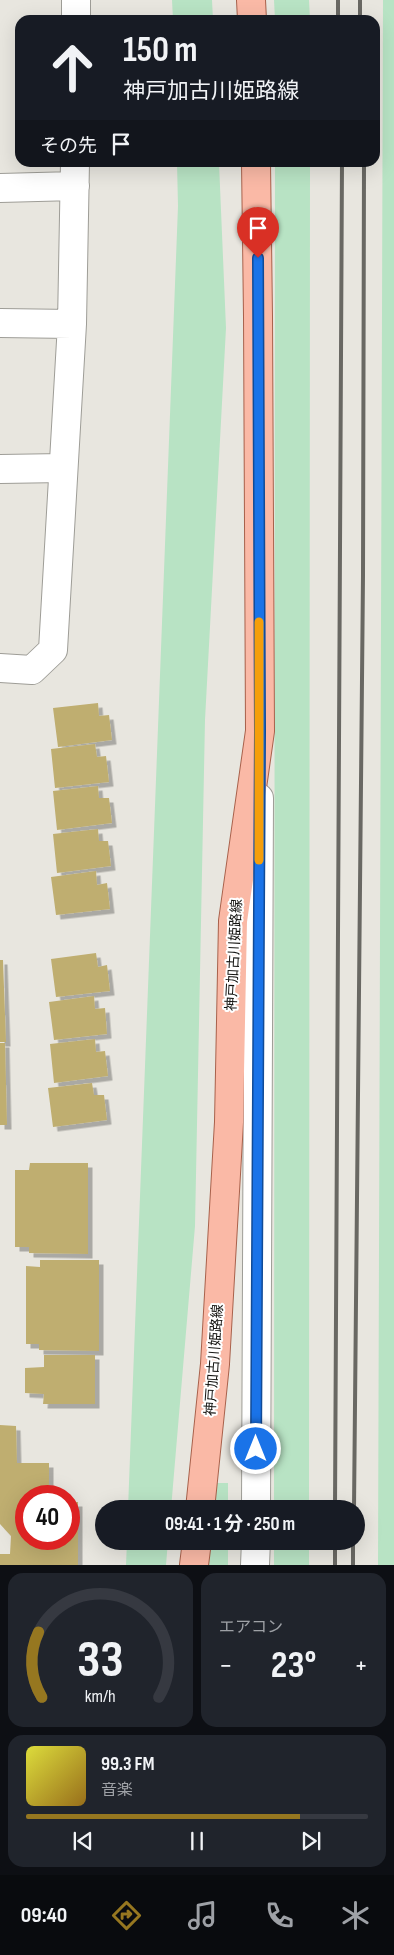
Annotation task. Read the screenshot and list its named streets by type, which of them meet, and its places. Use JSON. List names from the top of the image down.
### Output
{
  "streets": {
    "main road": ["神戸加古川姫路線"]
  },
  "page": {
    "turn": ["150 m", "神戸加古川姫路線"],
    "then": "その先",
    "limit": "40",
    "trip": "09:41 · 1 分 · 250 m",
    "tile": "エアコン",
    "heat": ["−", "23°", "+"],
    "song": ["99.3 FM", "音楽"],
    "tabs": "09:40",
    "gauge": ["33", "km/h"]
  }
}
